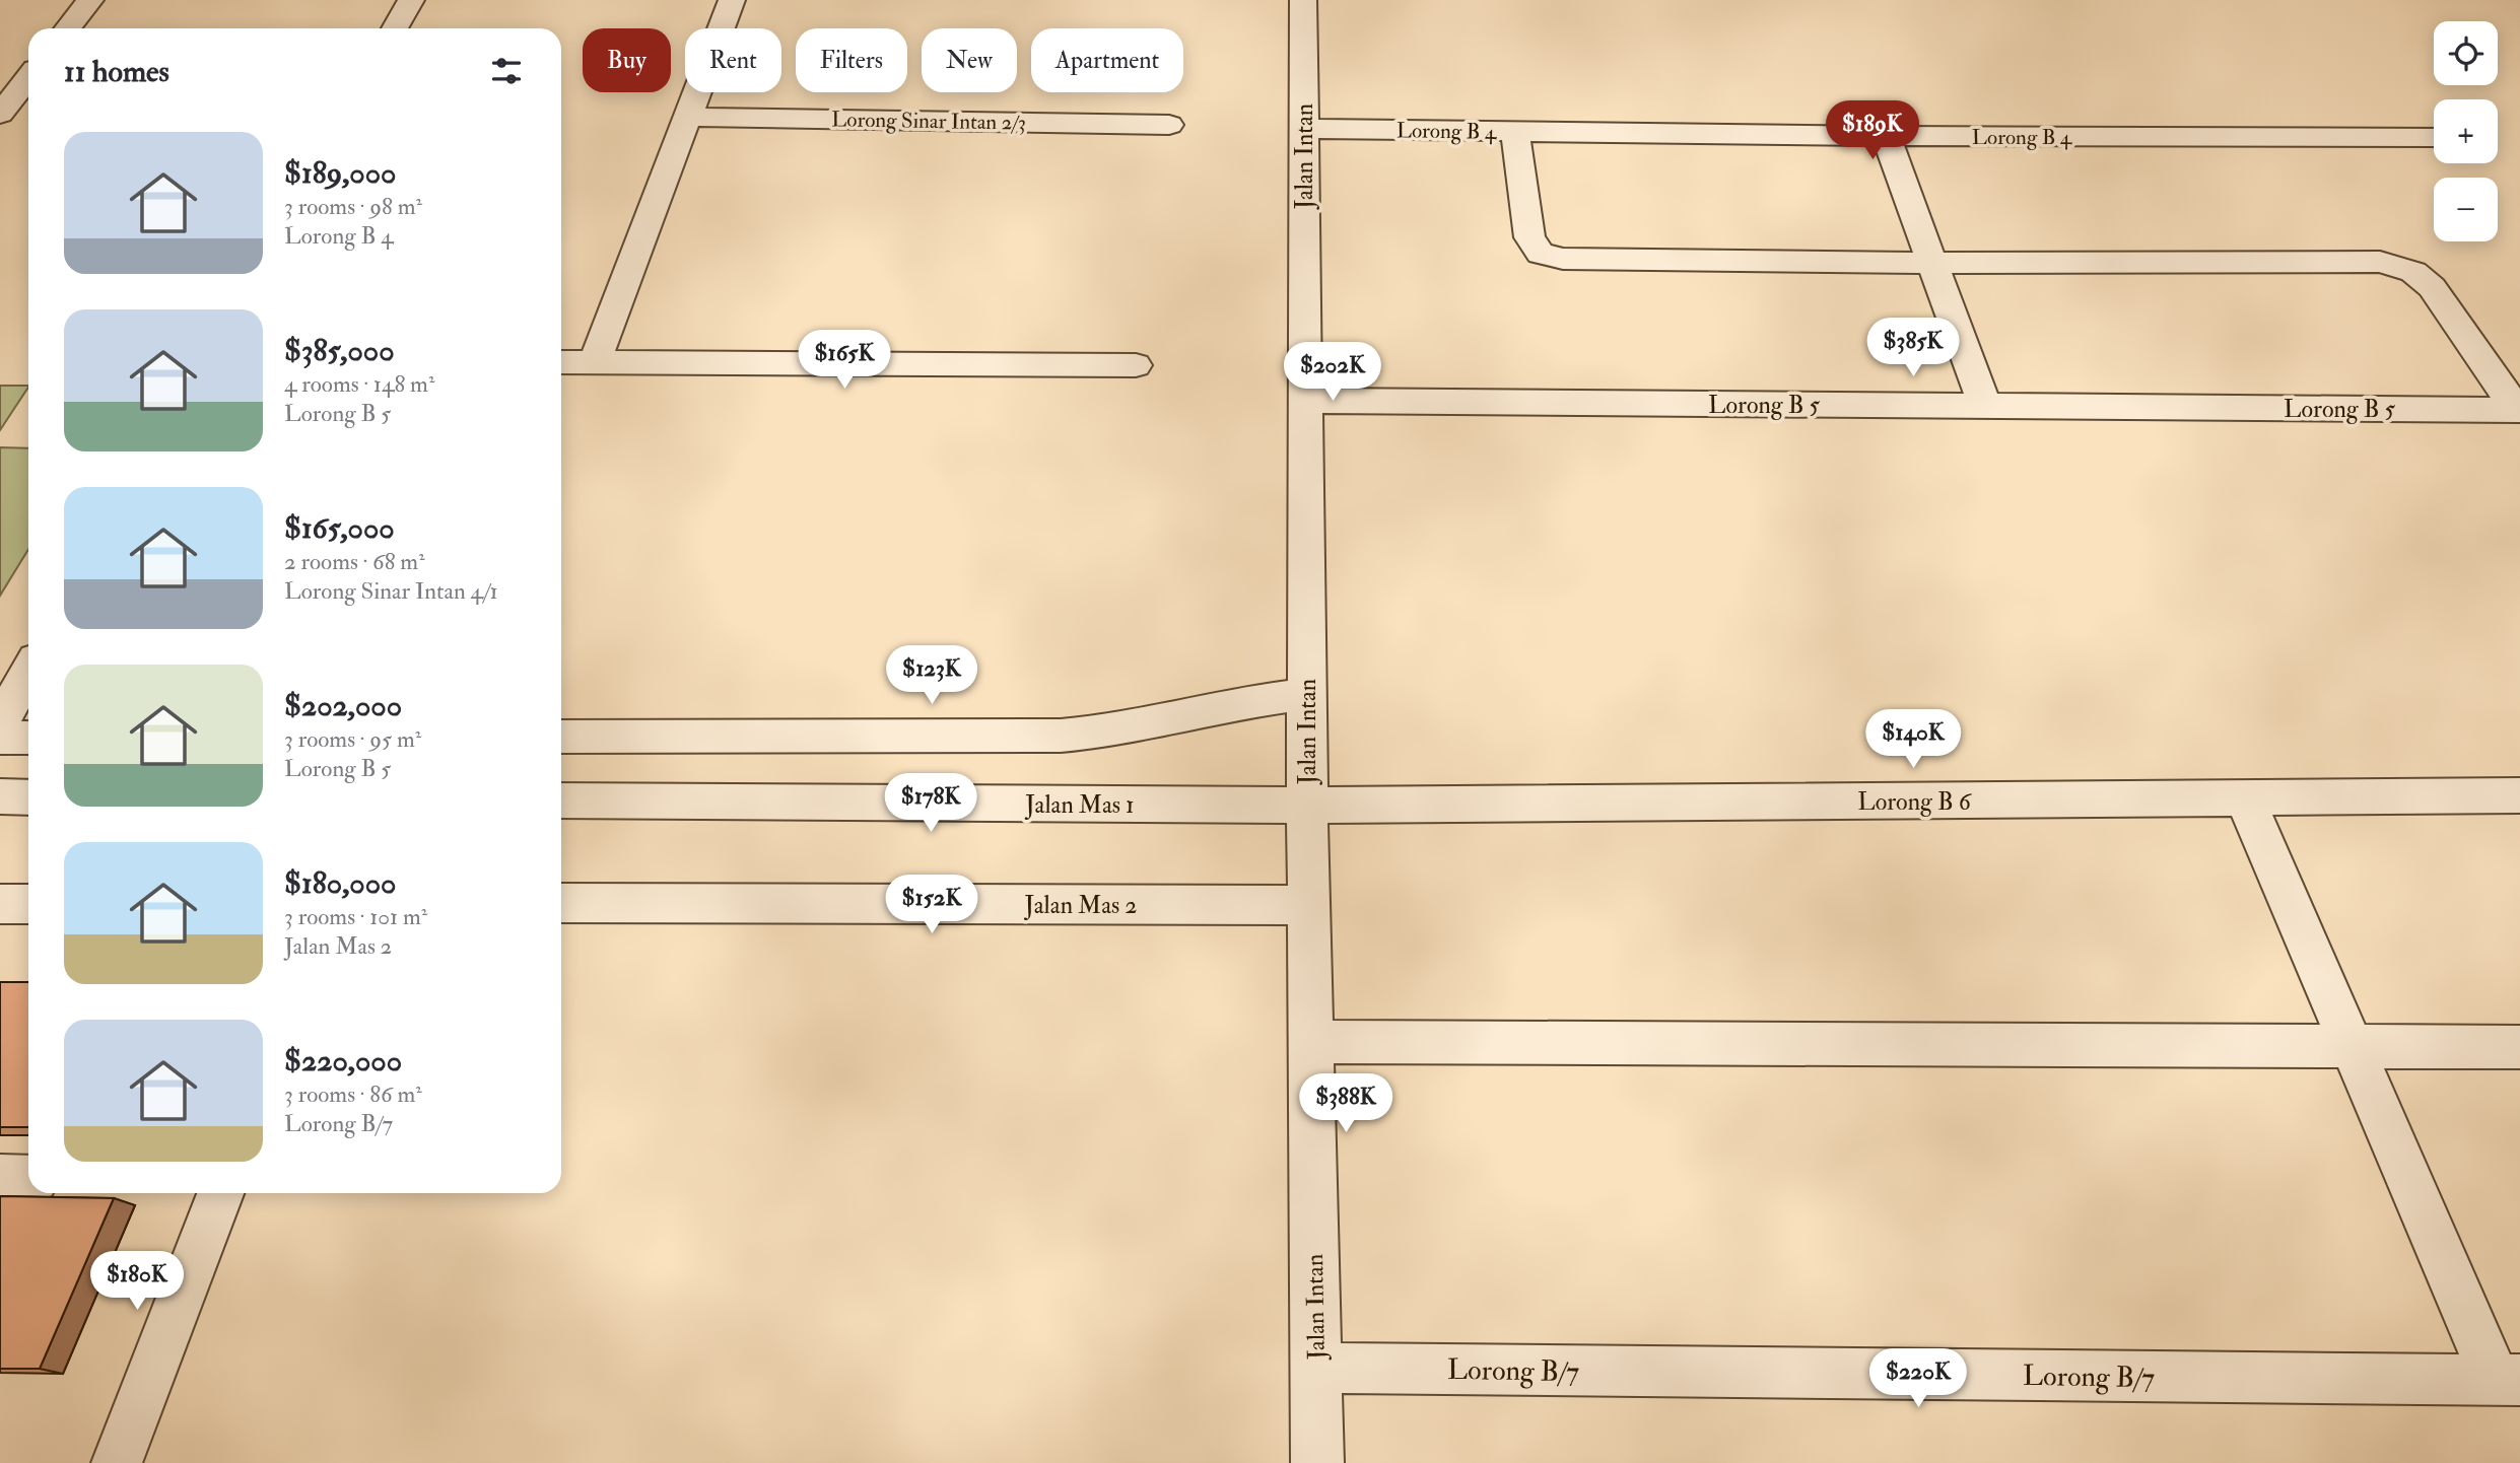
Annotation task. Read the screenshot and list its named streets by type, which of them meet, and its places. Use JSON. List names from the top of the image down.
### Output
{
  "streets": {
    "street": [
      "Lorong Sinar Intan 2/3",
      "Lorong B 4",
      "Jalan Intan",
      "Lorong B 5",
      "Lorong B 6",
      "Jalan Mas 1",
      "Jalan Mas 2",
      "Lorong B/7"
    ]
  },
  "crossings": [
    ["Lorong B 4", "Jalan Intan"],
    ["Jalan Intan", "Lorong B 5"],
    ["Jalan Intan", "Lorong B 6"],
    ["Jalan Intan", "Jalan Mas 1"],
    ["Jalan Intan", "Jalan Mas 2"],
    ["Jalan Intan", "Lorong B/7"],
    ["Lorong B 6", "Jalan Mas 1"]
  ],
  "page": {
    "map_buttons": ["+", "−"],
    "chip": [
      "Buy",
      "Rent",
      "Filters",
      "New",
      "Apartment"
    ],
    "heading": "11 homes",
    "price": [
      "$189K",
      "$385K",
      "$165K",
      "$202K",
      "$123K",
      "$140K",
      "$178K",
      "$152K",
      "$388K",
      "$180K",
      "$220K"
    ],
    "list": [
      {
        "name": "$189,000",
        "note": "3 rooms · 98 m² · Lorong B 4"
      },
      {
        "name": "$385,000",
        "note": "4 rooms · 148 m² · Lorong B 5"
      },
      {
        "name": "$165,000",
        "note": "2 rooms · 68 m² · Lorong Sinar Intan 4/1"
      },
      {
        "name": "$202,000",
        "note": "3 rooms · 95 m² · Lorong B 5"
      },
      {
        "name": "$180,000",
        "note": "3 rooms · 101 m² · Jalan Mas 2"
      },
      {
        "name": "$220,000",
        "note": "3 rooms · 86 m² · Lorong B/7"
      }
    ]
  }
}
